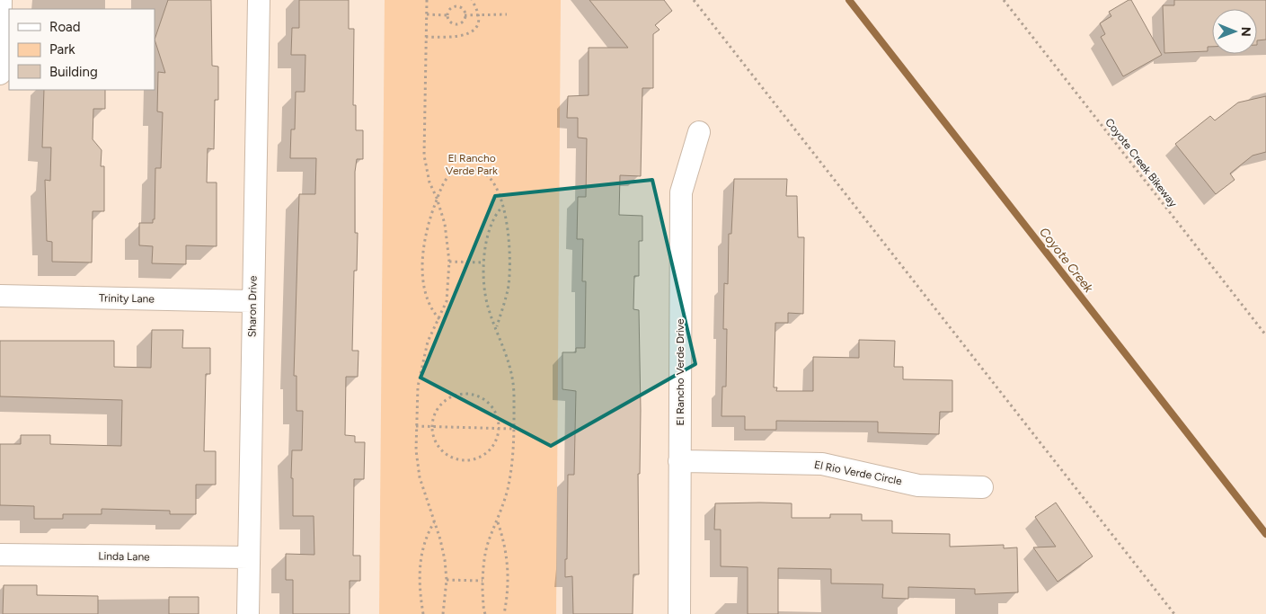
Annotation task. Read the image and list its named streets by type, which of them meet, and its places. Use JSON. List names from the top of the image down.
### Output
{
  "streets": {
    "street": [
      "Trinity Lane",
      "Sharon Drive",
      "El Rancho Verde Drive",
      "El Rio Verde Circle",
      "Linda Lane"
    ],
    "path": ["Coyote Creek Bikeway"]
  },
  "crossings": [
    ["Trinity Lane", "Sharon Drive"],
    ["Sharon Drive", "Linda Lane"],
    ["El Rancho Verde Drive", "El Rio Verde Circle"]
  ],
  "water": ["Coyote Creek"],
  "parks": ["El Rancho Verde Park"],
  "legend": ["Road", "Park", "Building"],
  "north": "right"
}
